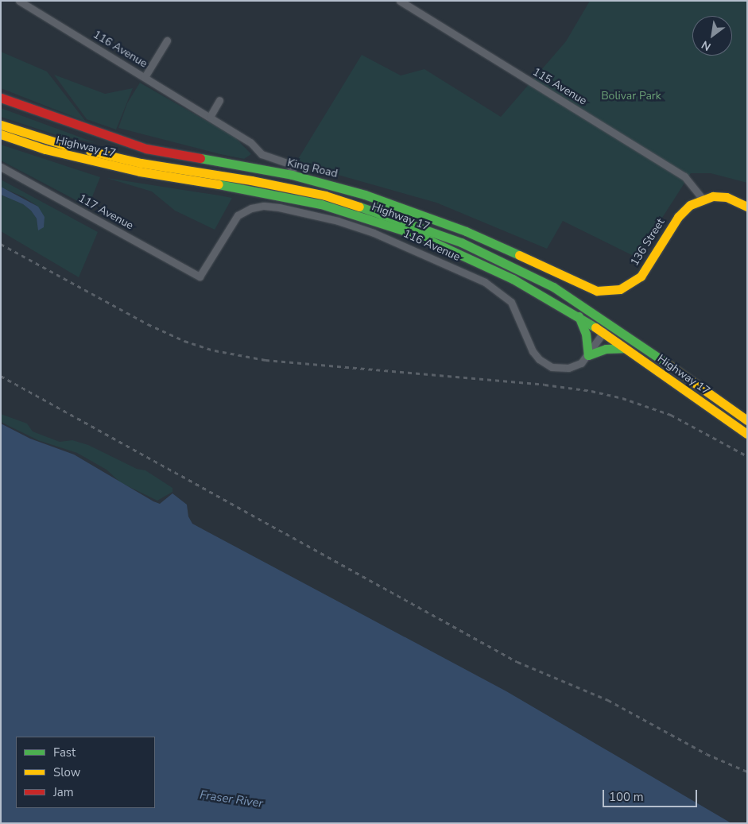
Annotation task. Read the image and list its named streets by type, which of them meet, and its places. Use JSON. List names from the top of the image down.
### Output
{
  "streets": {
    "main road": ["Highway 17", "King Road", "136 Street"],
    "street": ["116 Avenue", "115 Avenue", "117 Avenue"]
  },
  "crossings": [
    ["116 Avenue", "King Road"],
    ["116 Avenue", "117 Avenue"],
    ["115 Avenue", "136 Street"],
    ["King Road", "136 Street"]
  ],
  "water": ["Fraser River"],
  "parks": ["Bolivar Park"],
  "legend": ["Fast", "Slow", "Jam"],
  "scale_bar": "100 m",
  "north": "bottom left"
}
